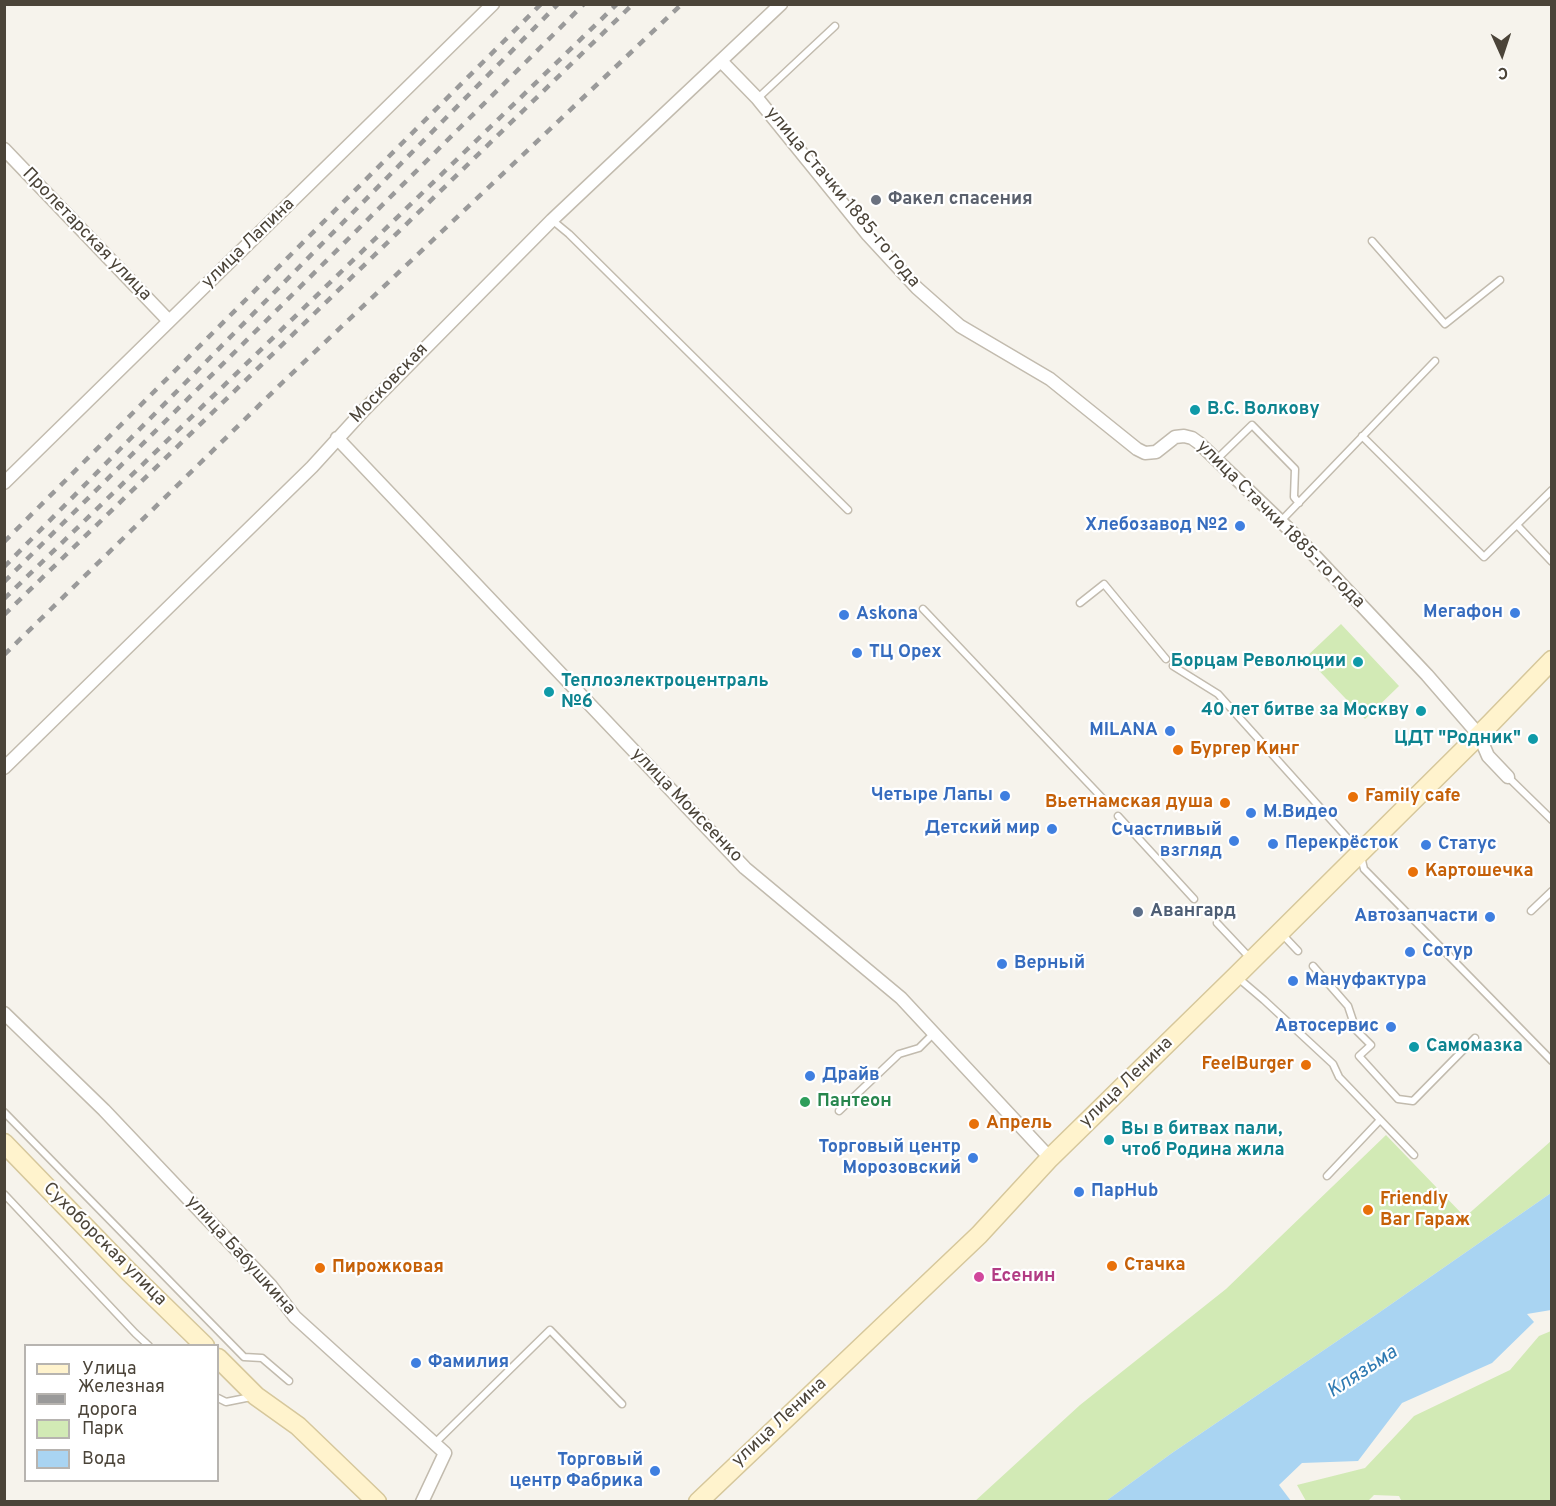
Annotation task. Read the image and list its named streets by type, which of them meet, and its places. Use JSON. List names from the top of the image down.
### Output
{
  "streets": {
    "main road": ["улица Ленина", "Сухоборская улица"],
    "street": [
      "улица Стачки 1885-го года",
      "Пролетарская улица",
      "улица Лапина",
      "Московская",
      "улица Моисеенко",
      "улица Бабушкина"
    ]
  },
  "crossings": [
    ["улица Стачки 1885-го года", "Московская"],
    ["улица Стачки 1885-го года", "улица Ленина"],
    ["Пролетарская улица", "улица Лапина"],
    ["Московская", "улица Моисеенко"],
    ["улица Моисеенко", "улица Ленина"]
  ],
  "water": ["Клязьма"],
  "places": [
    "Факел спасения",
    "В.С. Волкову",
    "Хлебозавод №2",
    "Мегафон",
    "Askona",
    "ТЦ Орех",
    "Борцам Революции",
    "Теплоэлектроцентраль №6",
    "40 лет битве за Москву",
    "MILANA",
    "ЦДТ \"Родник\"",
    "Бургер Кинг",
    "Четыре Лапы",
    "Family cafe",
    "Вьетнамская душа",
    "М.Видео",
    "Детский мир",
    "Счастливый взгляд",
    "Перекрёсток",
    "Статус",
    "Картошечка",
    "Авангард",
    "Автозапчасти",
    "Сотур",
    "Верный",
    "Мануфактура",
    "Автосервис",
    "Самомазка",
    "FeelBurger",
    "Драйв",
    "Пантеон",
    "Апрель",
    "Вы в битвах пали, чтоб Родина жила",
    "Торговый центр Морозовский",
    "ПарHub",
    "Friendly Bar Гараж",
    "Стачка",
    "Пирожковая",
    "Есенин",
    "Фамилия",
    "Торговый центр Фабрика"
  ],
  "legend": [
    "Улица",
    "Железная дорога",
    "Парк",
    "Вода"
  ],
  "north": "bottom"
}
